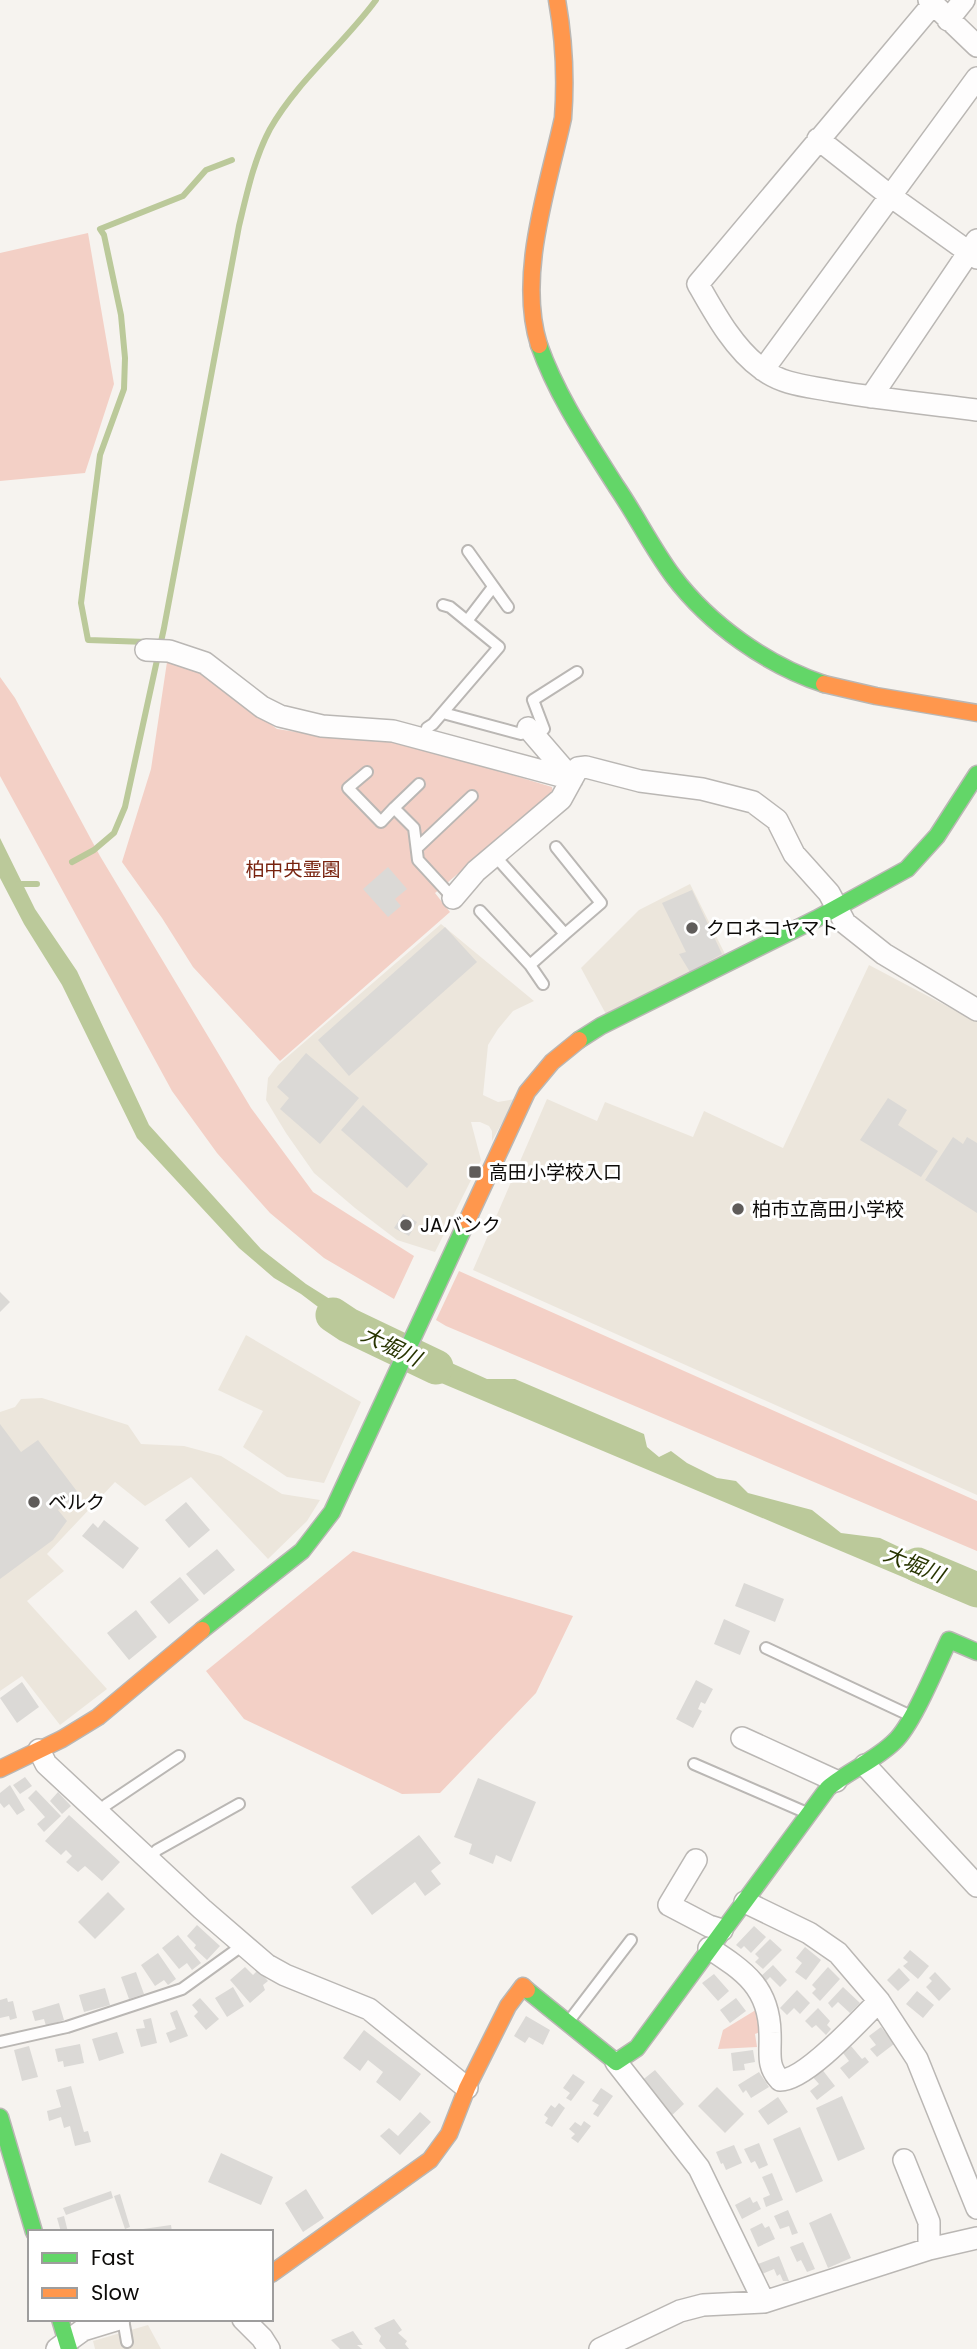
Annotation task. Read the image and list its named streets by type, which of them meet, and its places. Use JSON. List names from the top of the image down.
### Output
{
  "water": ["大堀川"],
  "parks": ["柏中央霊園"],
  "places": {
    "other": [
      "クロネコヤマト",
      "柏市立高田小学校",
      "JAバンク",
      "ベルク"
    ],
    "transit": ["高田小学校入口"]
  },
  "legend": ["Fast", "Slow"]
}
